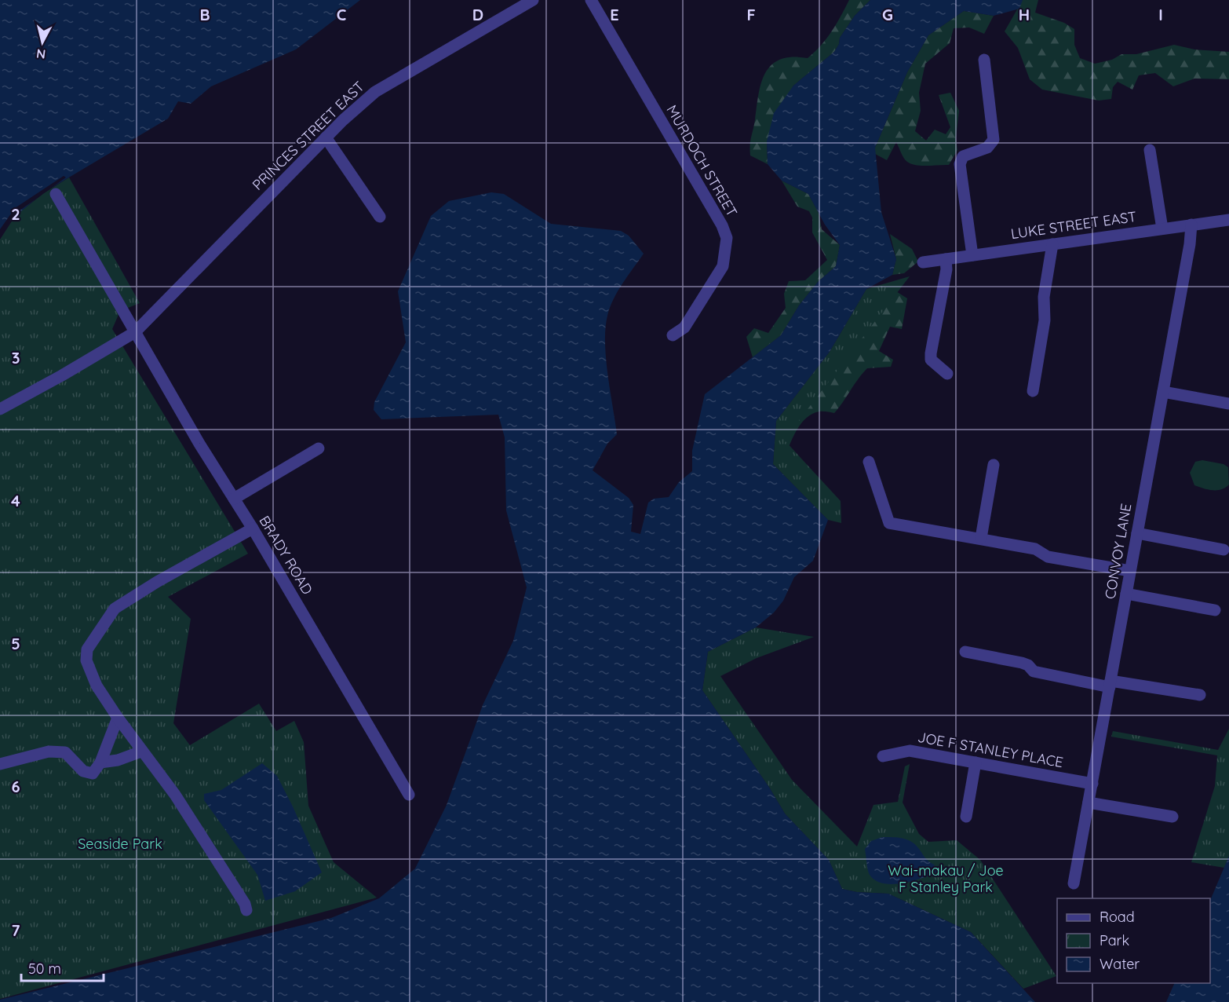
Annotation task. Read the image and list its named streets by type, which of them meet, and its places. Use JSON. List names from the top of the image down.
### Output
{
  "streets": {
    "street": [
      "PRINCES STREET EAST",
      "MURDOCH STREET",
      "LUKE STREET EAST",
      "CONVOY LANE",
      "BRADY ROAD",
      "JOE F STANLEY PLACE"
    ]
  },
  "crossings": [
    ["PRINCES STREET EAST", "BRADY ROAD"],
    ["LUKE STREET EAST", "CONVOY LANE"],
    ["CONVOY LANE", "JOE F STANLEY PLACE"]
  ],
  "parks": ["Seaside Park", "Wai-makau / Joe F Stanley Park"],
  "legend": ["Road", "Park", "Water"],
  "scale_bar": "50 m",
  "north": "bottom",
  "grid": {
    "columns": [
      "B",
      "C",
      "D",
      "E",
      "F",
      "G",
      "H",
      "I"
    ],
    "rows": [
      "2",
      "3",
      "4",
      "5",
      "6",
      "7"
    ]
  }
}
